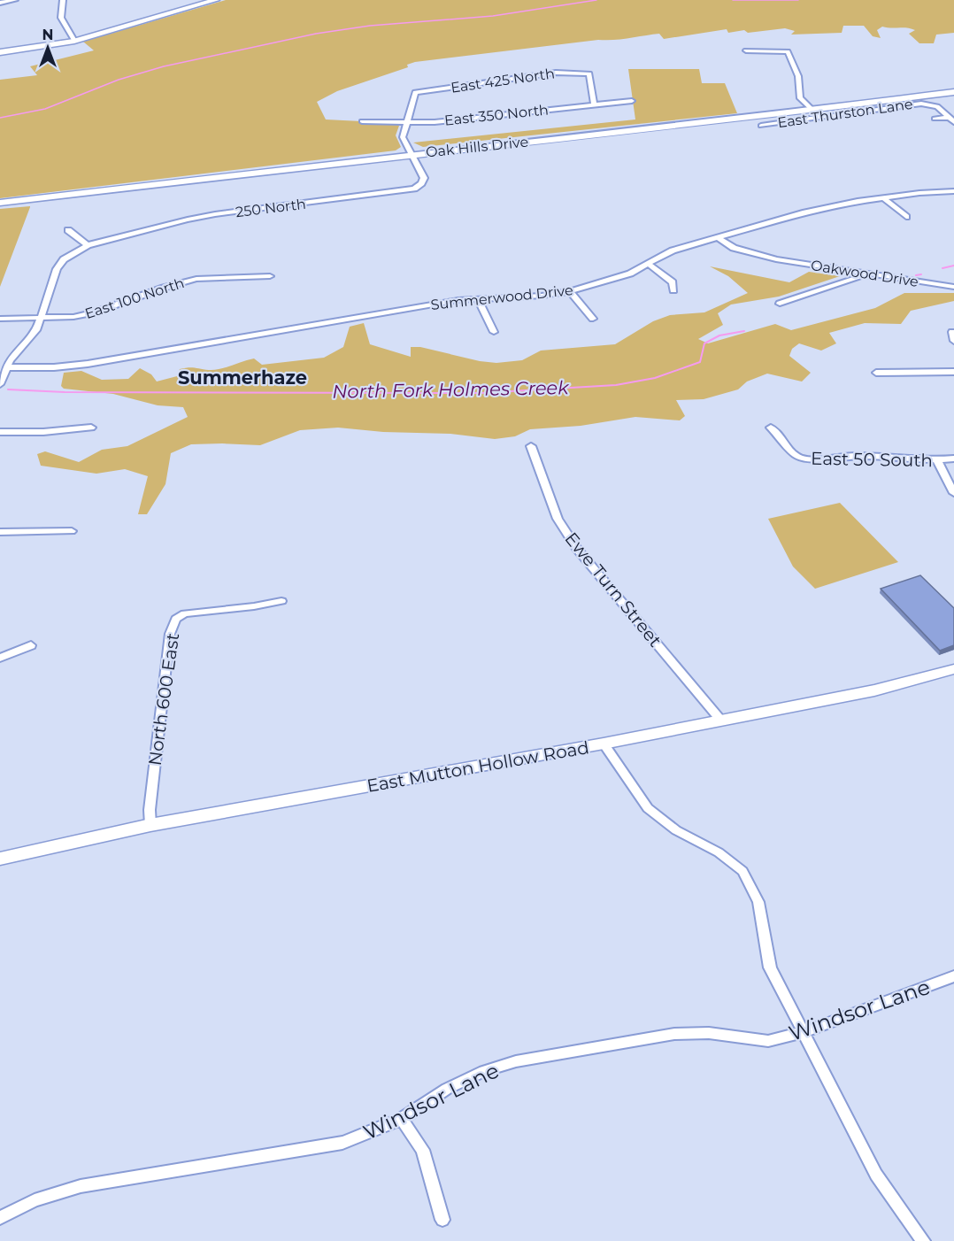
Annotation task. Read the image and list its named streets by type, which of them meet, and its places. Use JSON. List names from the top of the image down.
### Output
{
  "streets": {
    "main road": ["Oak Hills Drive", "East Mutton Hollow Road"],
    "street": [
      "East 425 North",
      "East Thurston Lane",
      "East 350 North",
      "250 North",
      "Oakwood Drive",
      "Summerwood Drive",
      "East 100 North",
      "East 50 South",
      "Ewe Turn Street",
      "North 600 East",
      "Windsor Lane"
    ]
  },
  "crossings": [
    ["East 425 North", "East 350 North"],
    ["Oak Hills Drive", "250 North"],
    ["Oakwood Drive", "Summerwood Drive"],
    ["Ewe Turn Street", "East Mutton Hollow Road"],
    ["North 600 East", "East Mutton Hollow Road"]
  ],
  "districts": ["Summerhaze"],
  "water": ["North Fork Holmes Creek"],
  "north": "top"
}
